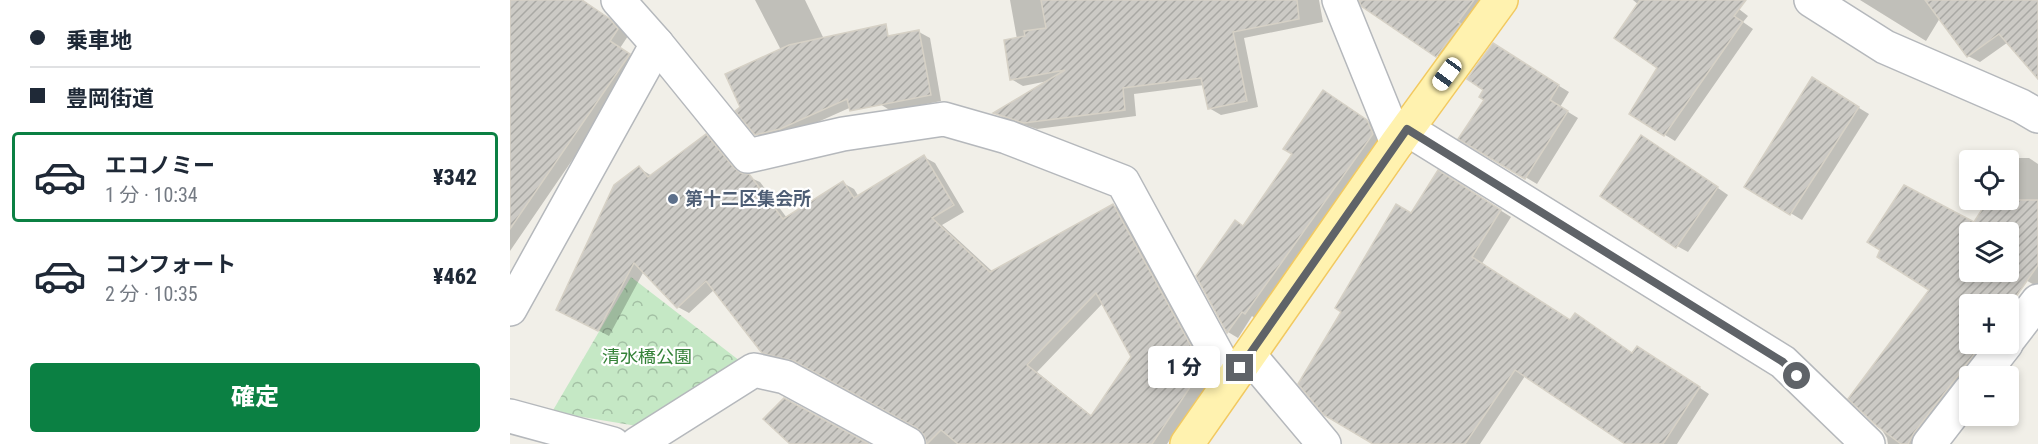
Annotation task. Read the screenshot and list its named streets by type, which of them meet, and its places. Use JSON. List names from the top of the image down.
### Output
{
  "parks": ["清水橋公園"],
  "places": ["第十二区集会所"],
  "page": {
    "banner": ["乗車地", "豊岡街道"],
    "list": [
      {
        "name": "エコノミー",
        "note": "1 分 · 10:34",
        "value": "¥342"
      },
      {
        "name": "コンフォート",
        "note": "2 分 · 10:35",
        "value": "¥462"
      }
    ],
    "map_buttons": ["+", "−"],
    "bubble": "1 分",
    "buttons": "確定"
  }
}
